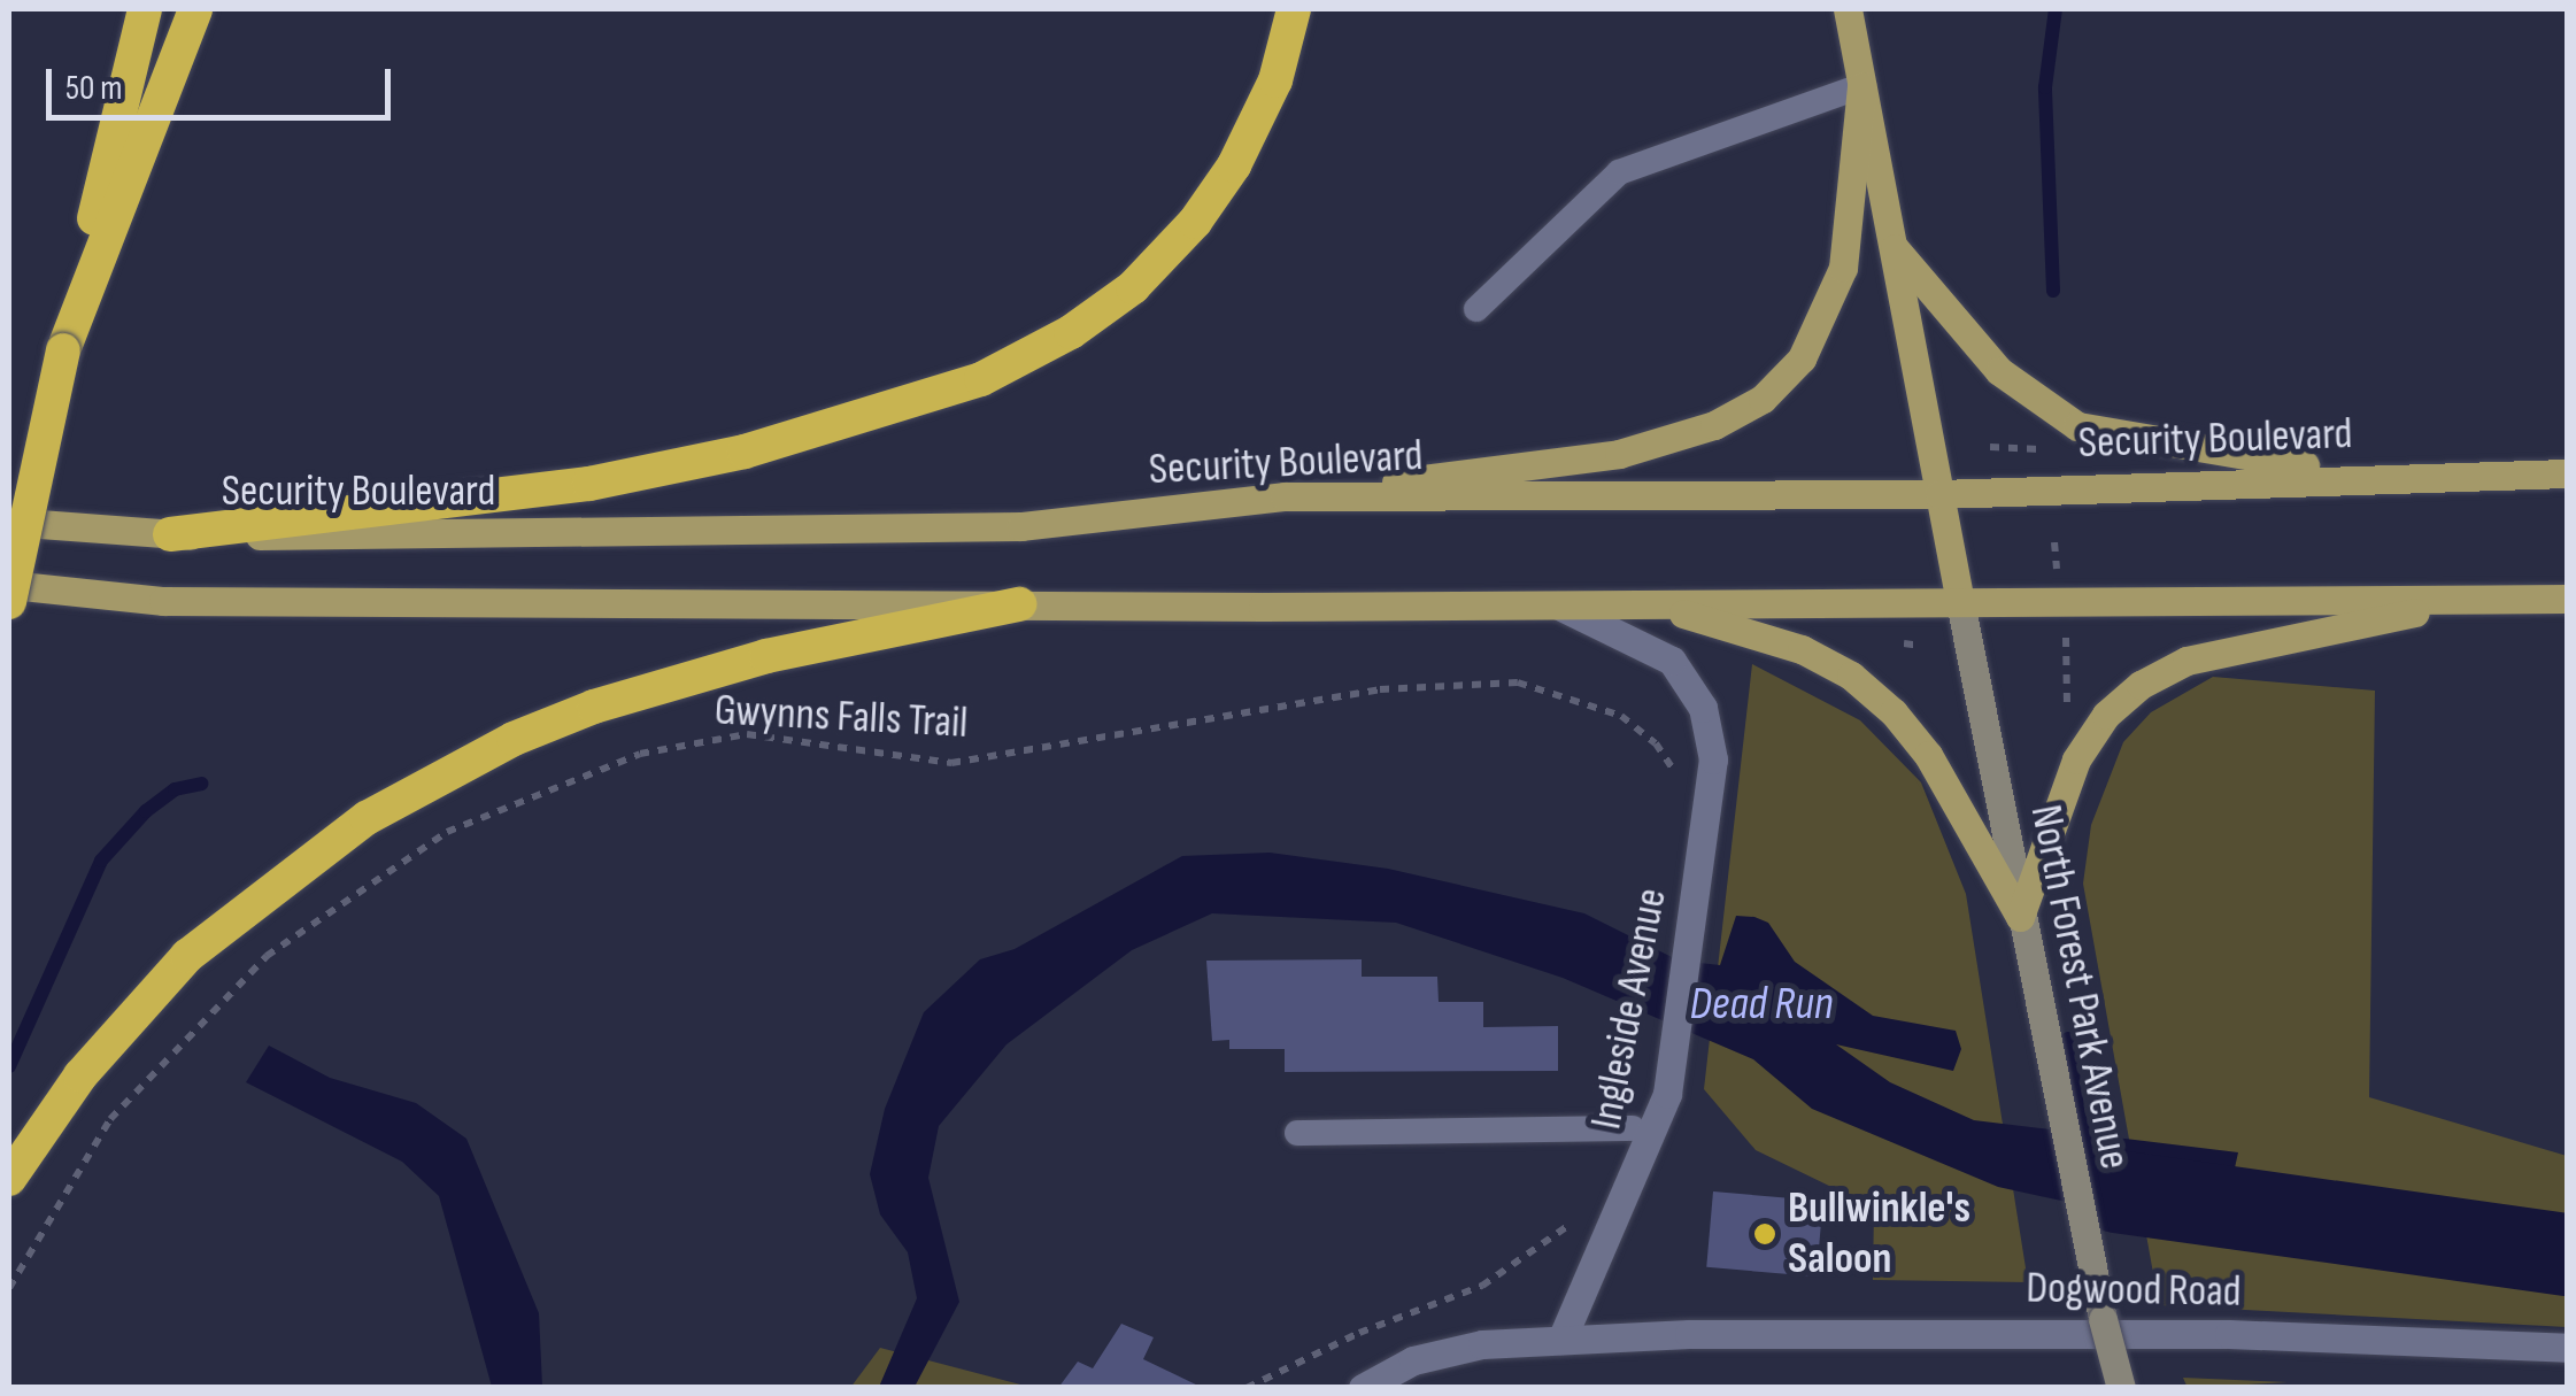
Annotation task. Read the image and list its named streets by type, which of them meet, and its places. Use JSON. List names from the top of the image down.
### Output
{
  "streets": {
    "main road": ["Security Boulevard", "North Forest Park Avenue"],
    "street": ["Ingleside Avenue", "Dogwood Road"],
    "path": ["Gwynns Falls Trail"]
  },
  "crossings": [
    ["Ingleside Avenue", "Dogwood Road"]
  ],
  "water": ["Dead Run"],
  "places": ["Bullwinkle's Saloon"],
  "scale_bar": "50 m"
}
